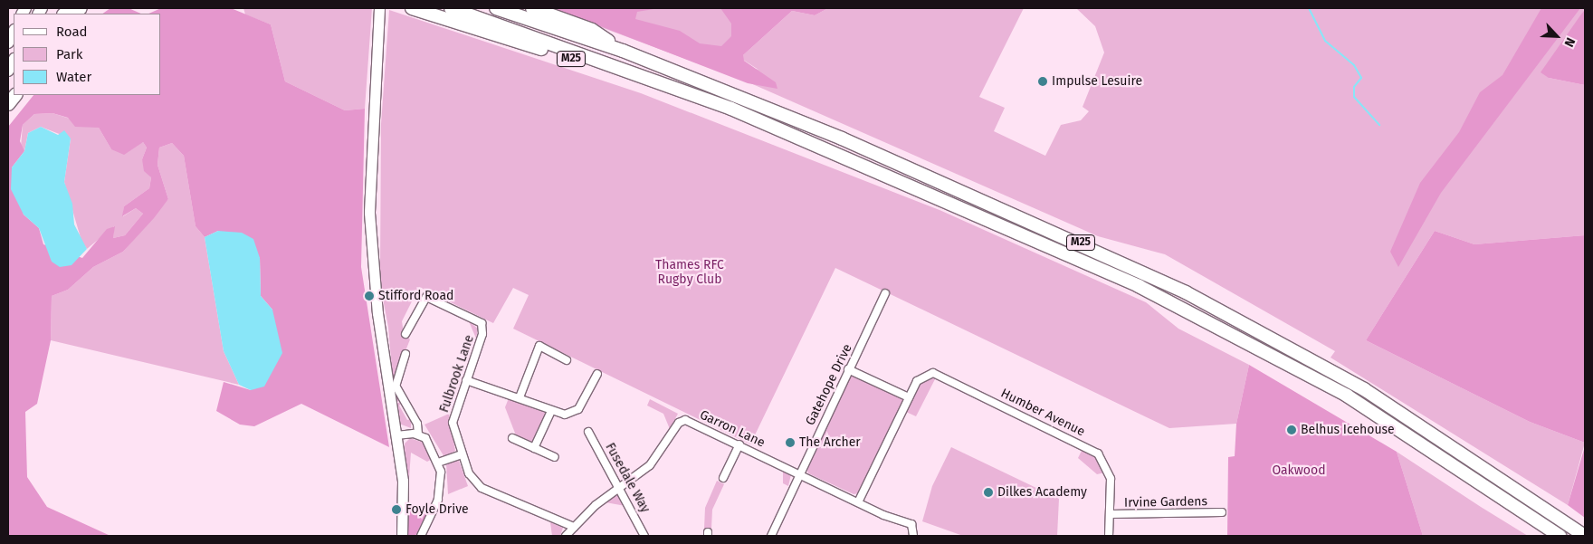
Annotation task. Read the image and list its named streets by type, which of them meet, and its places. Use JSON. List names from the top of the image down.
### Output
{
  "streets": {
    "highway": ["M25"],
    "street": [
      "Fulbrook Lane",
      "Gatehope Drive",
      "Humber Avenue",
      "Garron Lane",
      "Fusedale Way",
      "Irvine Gardens"
    ]
  },
  "crossings": [
    ["Fulbrook Lane", "Garron Lane"],
    ["Gatehope Drive", "Garron Lane"],
    ["Humber Avenue", "Garron Lane"],
    ["Humber Avenue", "Irvine Gardens"],
    ["Garron Lane", "Fusedale Way"]
  ],
  "parks": ["Thames RFC Rugby Club", "Oakwood"],
  "places": [
    "Impulse Lesuire",
    "Stifford Road",
    "Belhus Icehouse",
    "The Archer",
    "Dilkes Academy",
    "Foyle Drive"
  ],
  "legend": ["Road", "Park", "Water"],
  "north": "bottom right"
}
